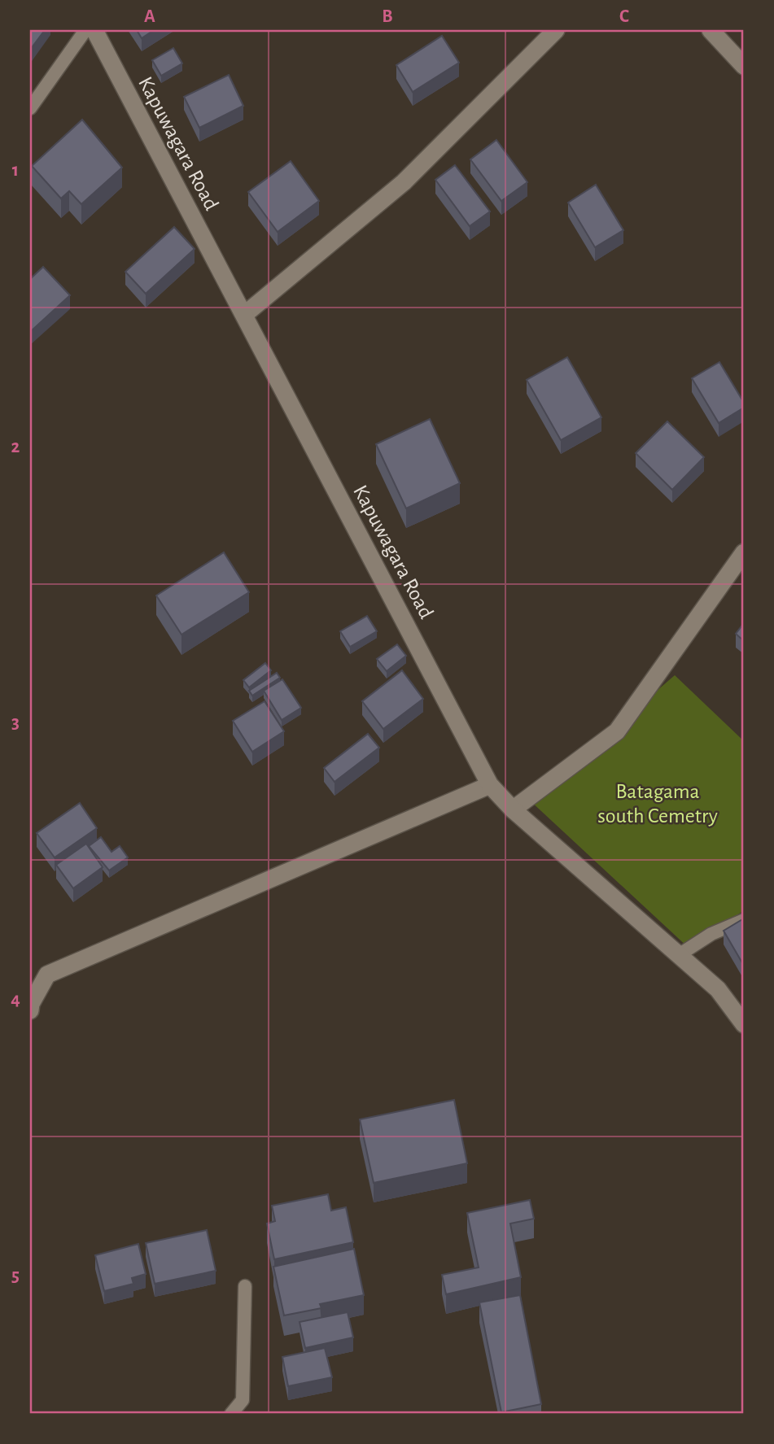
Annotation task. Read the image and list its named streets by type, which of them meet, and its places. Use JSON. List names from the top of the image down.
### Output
{
  "streets": {
    "street": ["Kapuwagara Road"]
  },
  "parks": ["Batagama south Cemetry"],
  "grid": {
    "columns": ["A", "B", "C"],
    "rows": [
      "1",
      "2",
      "3",
      "4",
      "5"
    ]
  }
}
